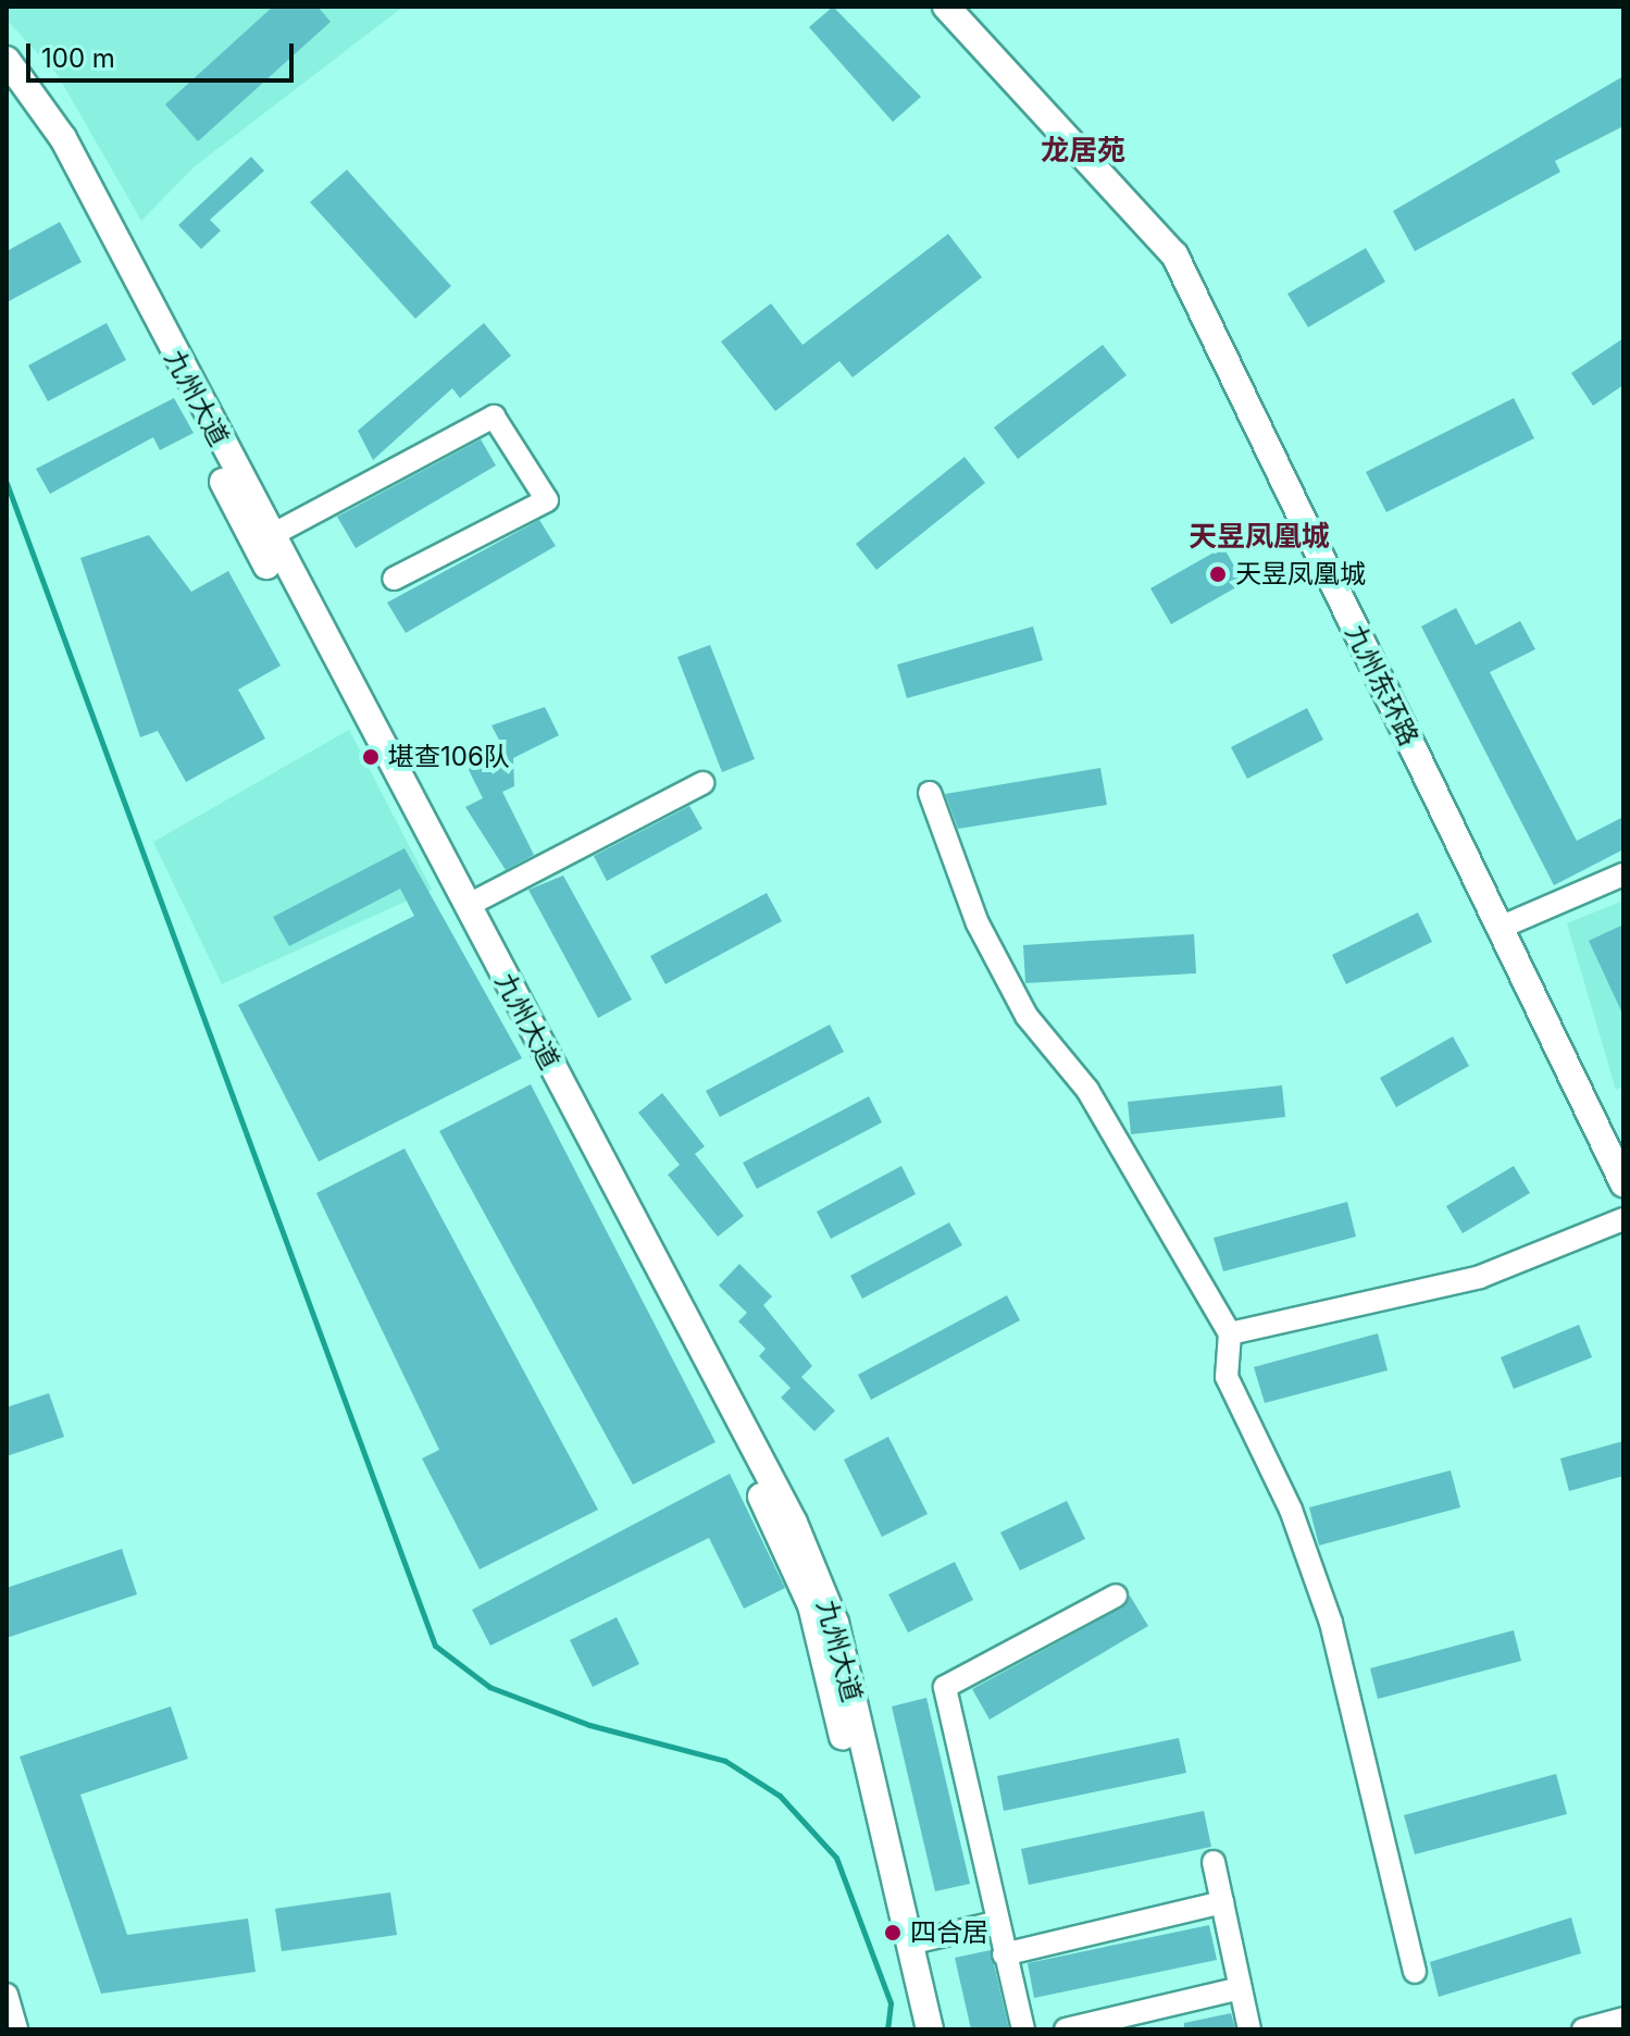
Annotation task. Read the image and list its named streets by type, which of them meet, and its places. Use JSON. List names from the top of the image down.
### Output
{
  "streets": {
    "main road": ["九州大道", "九州东环路"]
  },
  "districts": ["龙居苑", "天昱凤凰城"],
  "places": ["天昱凤凰城", "堪查106队", "四合居"],
  "scale_bar": "100 m"
}
